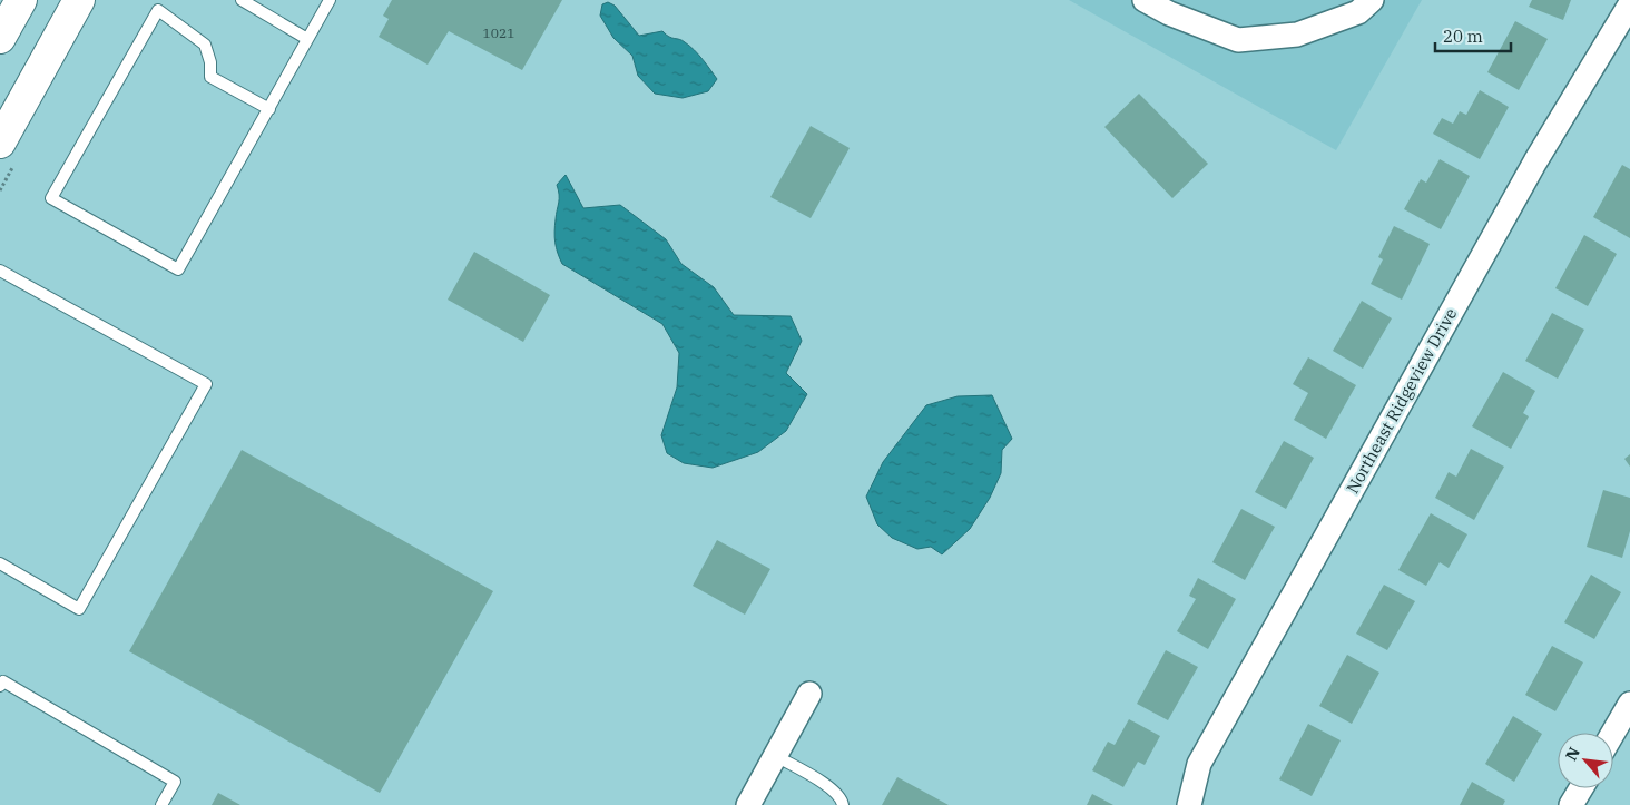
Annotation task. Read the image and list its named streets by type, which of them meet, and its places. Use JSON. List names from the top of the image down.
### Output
{
  "streets": {
    "street": ["Northeast Ridgeview Drive"]
  },
  "house_numbers": ["1021"],
  "scale_bar": "20 m",
  "north": "top left"
}
